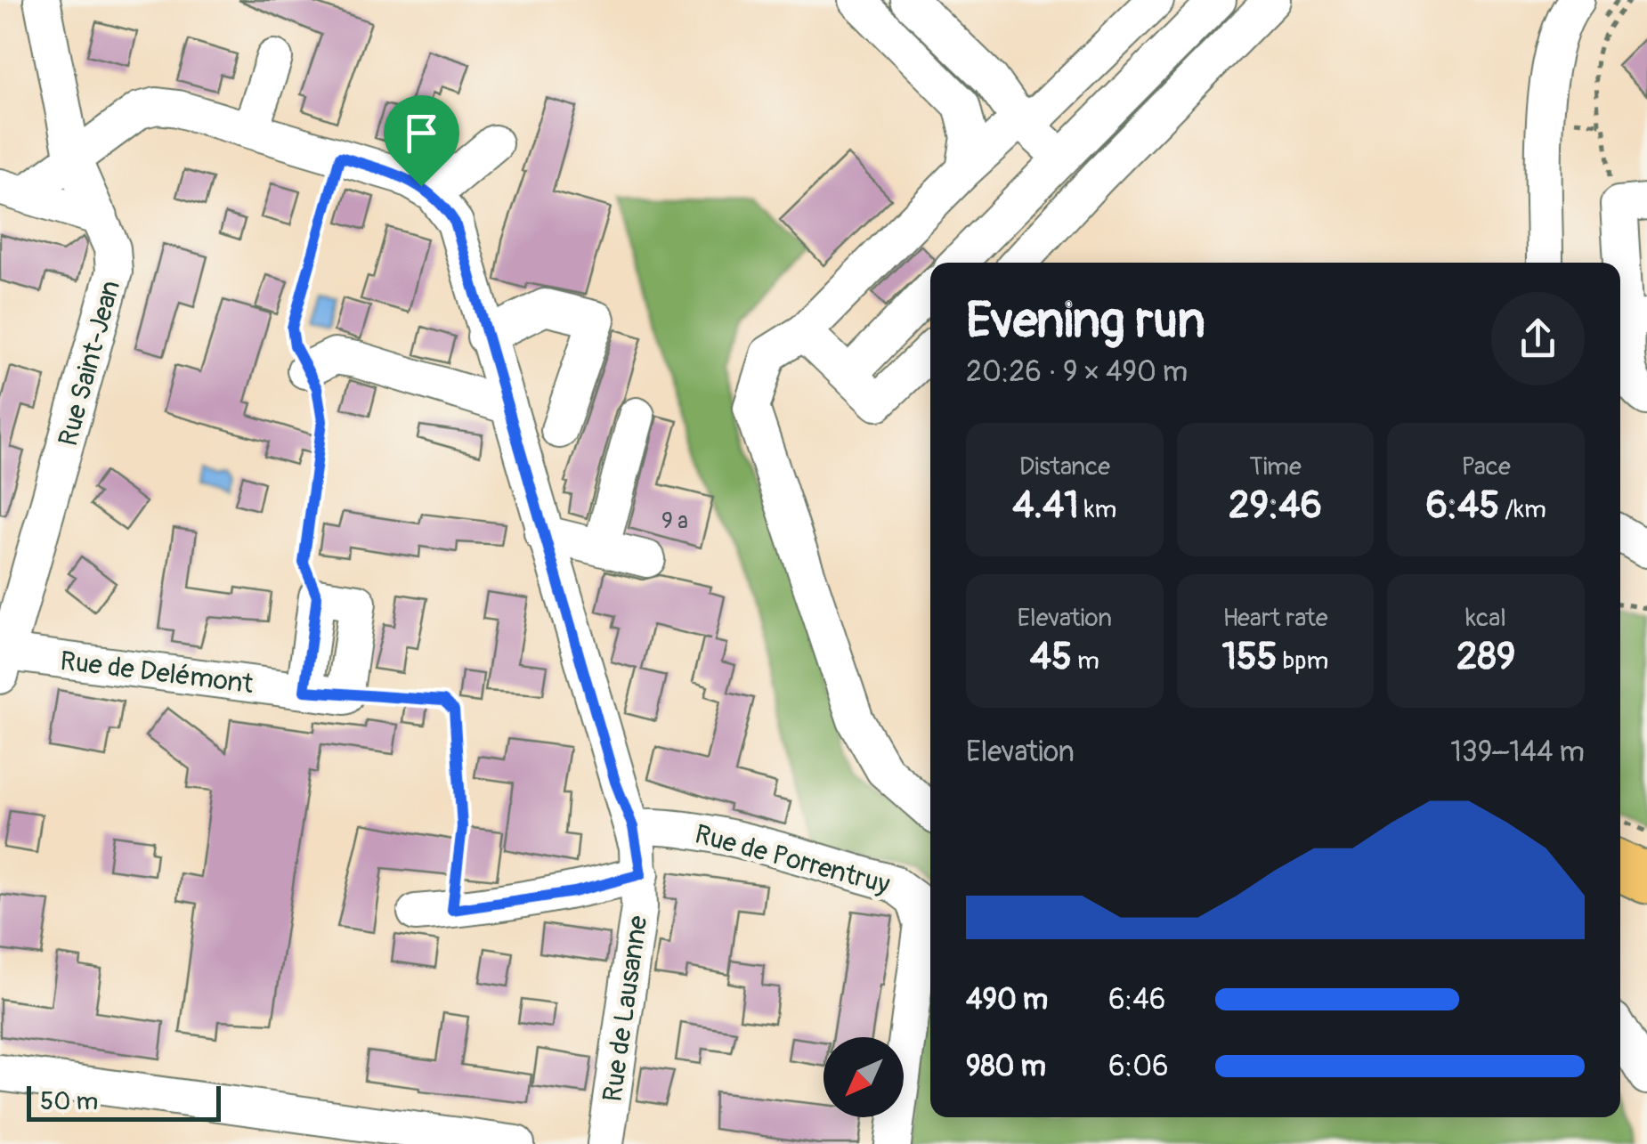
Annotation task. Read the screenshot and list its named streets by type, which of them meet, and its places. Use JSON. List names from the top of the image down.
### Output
{
  "streets": {
    "street": [
      "Rue Saint-Jean",
      "Rue de Delémont",
      "Rue de Porrentruy",
      "Rue de Lausanne"
    ]
  },
  "crossings": [
    ["Rue Saint-Jean", "Rue de Delémont"],
    ["Rue Saint-Jean", "Rue de Lausanne"],
    ["Rue de Porrentruy", "Rue de Lausanne"]
  ],
  "house_numbers": ["9 a"],
  "scale_bar": "50 m",
  "north": "bottom left",
  "page": {
    "heading": ["Evening run", "20:26 · 9 × 490 m"],
    "stats": [
      ["Distance", "4.41 km"],
      ["Time", "29:46"],
      ["Pace", "6:45 /km"],
      ["Elevation", "45 m"],
      ["Heart rate", "155 bpm"],
      ["kcal", "289"]
    ],
    "chart": ["Elevation", "139–144 m"],
    "list": [
      {
        "name": "490 m",
        "note": "6:46"
      },
      {
        "name": "980 m",
        "note": "6:06"
      }
    ],
    "scale": "50 m"
  }
}
